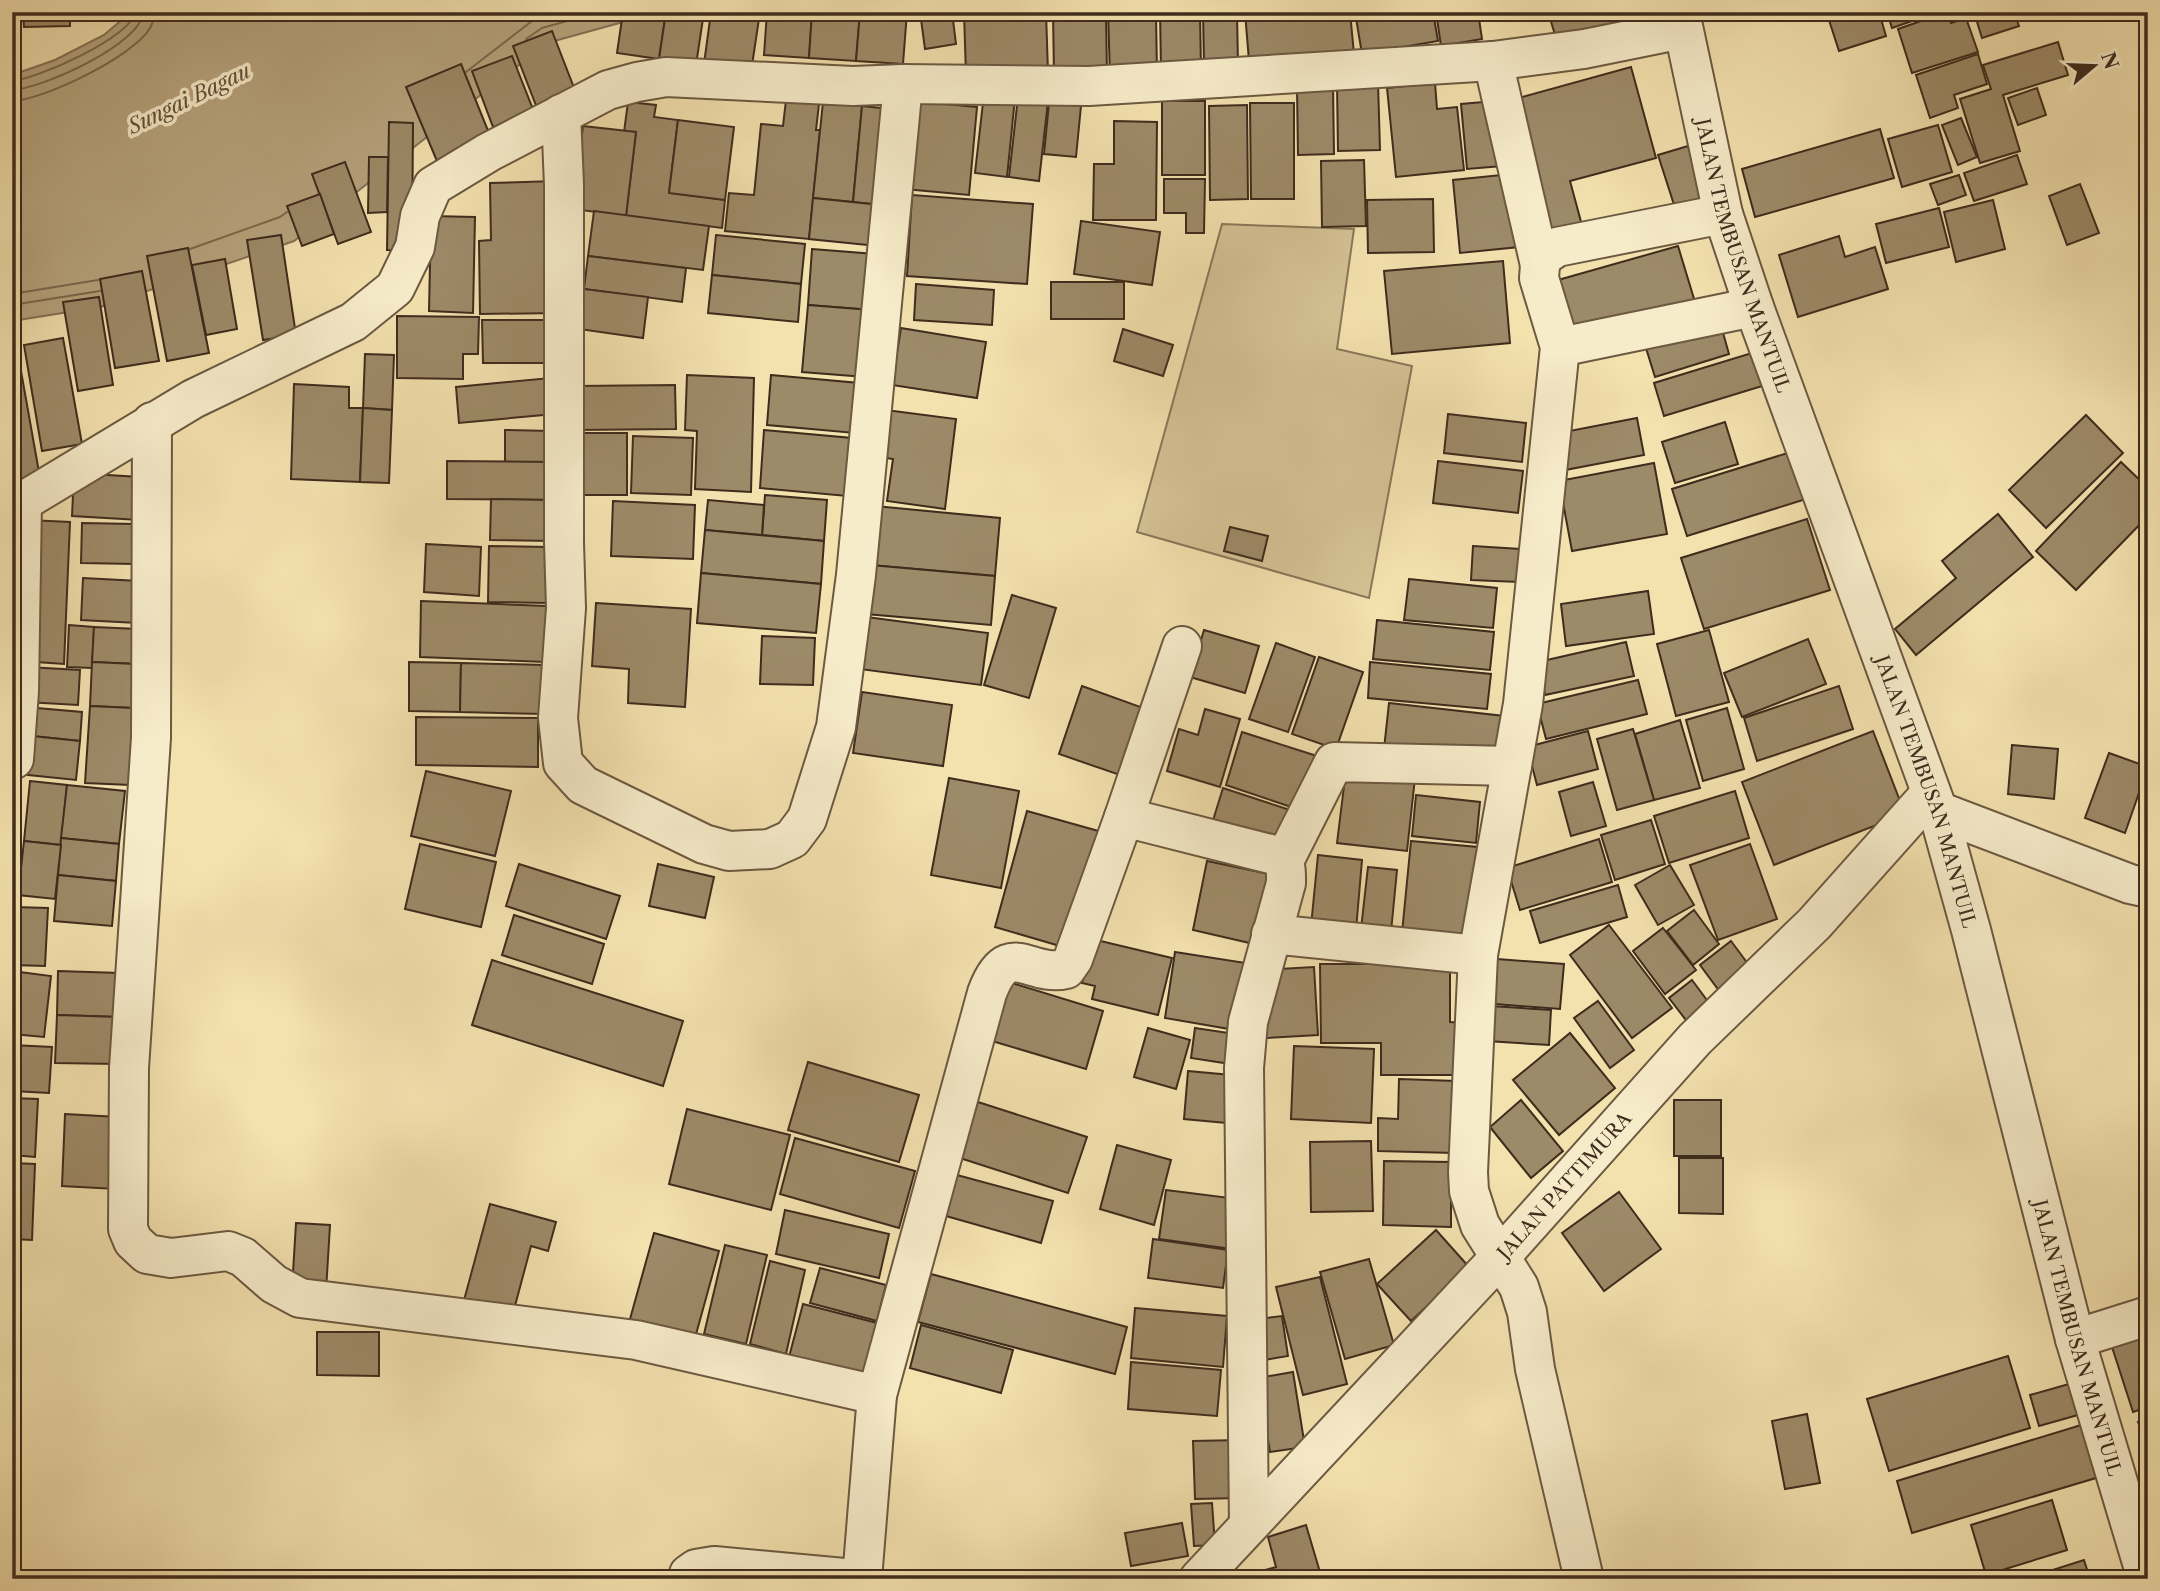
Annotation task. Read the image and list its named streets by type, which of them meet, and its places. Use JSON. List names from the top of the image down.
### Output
{
  "streets": {
    "street": ["JALAN TEMBUSAN MANTUIL", "JALAN PATTIMURA"]
  },
  "crossings": [
    ["JALAN TEMBUSAN MANTUIL", "JALAN PATTIMURA"]
  ],
  "water": ["Sungai Bagau"],
  "north": "right"
}
